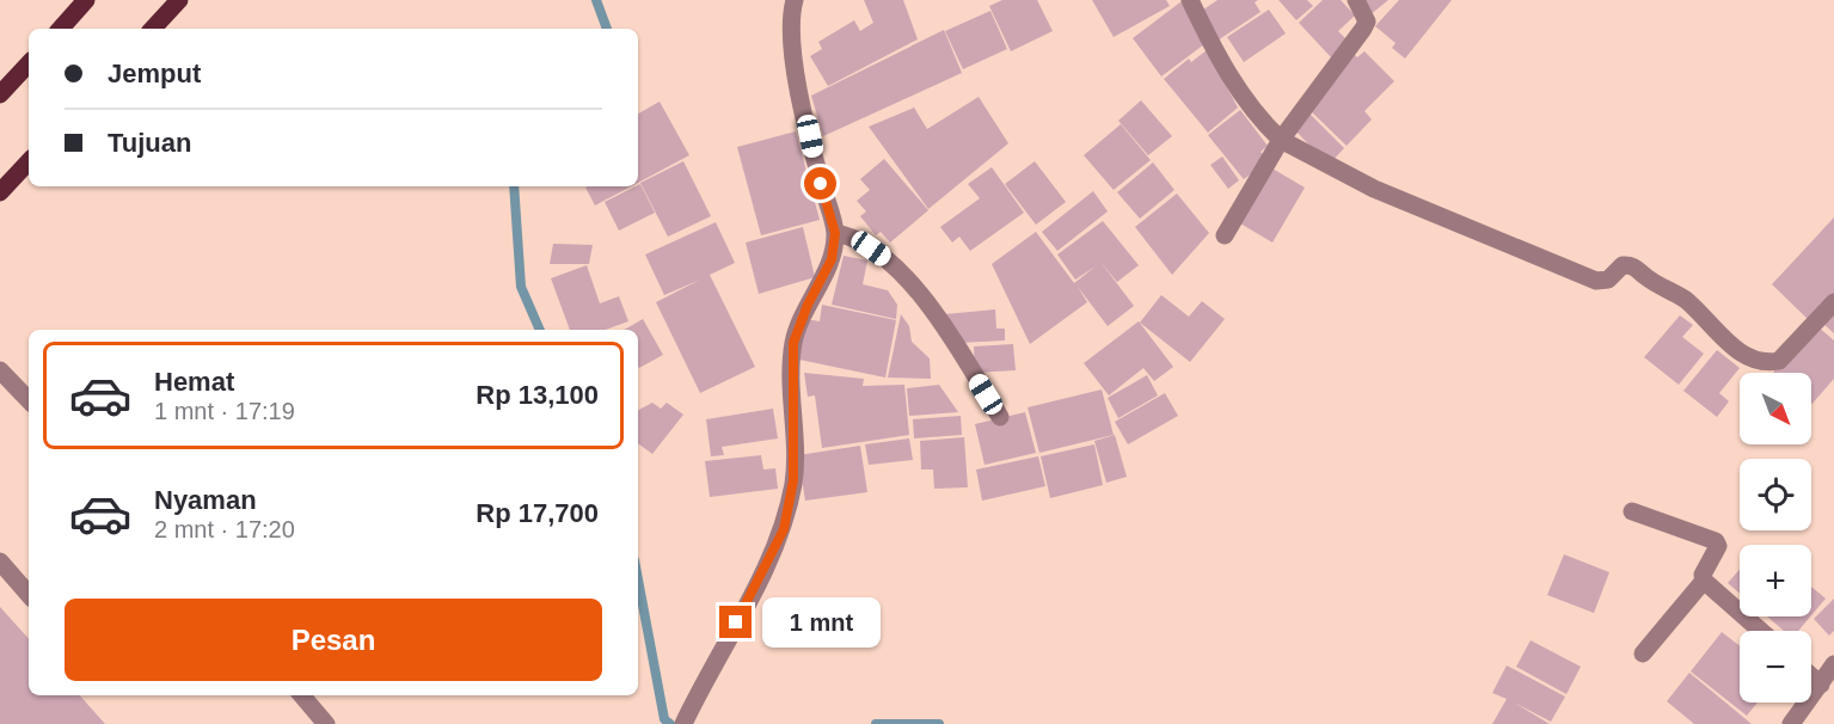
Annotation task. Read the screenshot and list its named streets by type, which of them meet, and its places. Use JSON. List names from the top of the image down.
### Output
{
  "north": "bottom right",
  "page": {
    "banner": ["Jemput", "Tujuan"],
    "list": [
      {
        "name": "Hemat",
        "note": "1 mnt · 17:19",
        "value": "Rp 13,100"
      },
      {
        "name": "Nyaman",
        "note": "2 mnt · 17:20",
        "value": "Rp 17,700"
      }
    ],
    "map_buttons": ["+", "−"],
    "buttons": "Pesan",
    "bubble": "1 mnt"
  }
}
